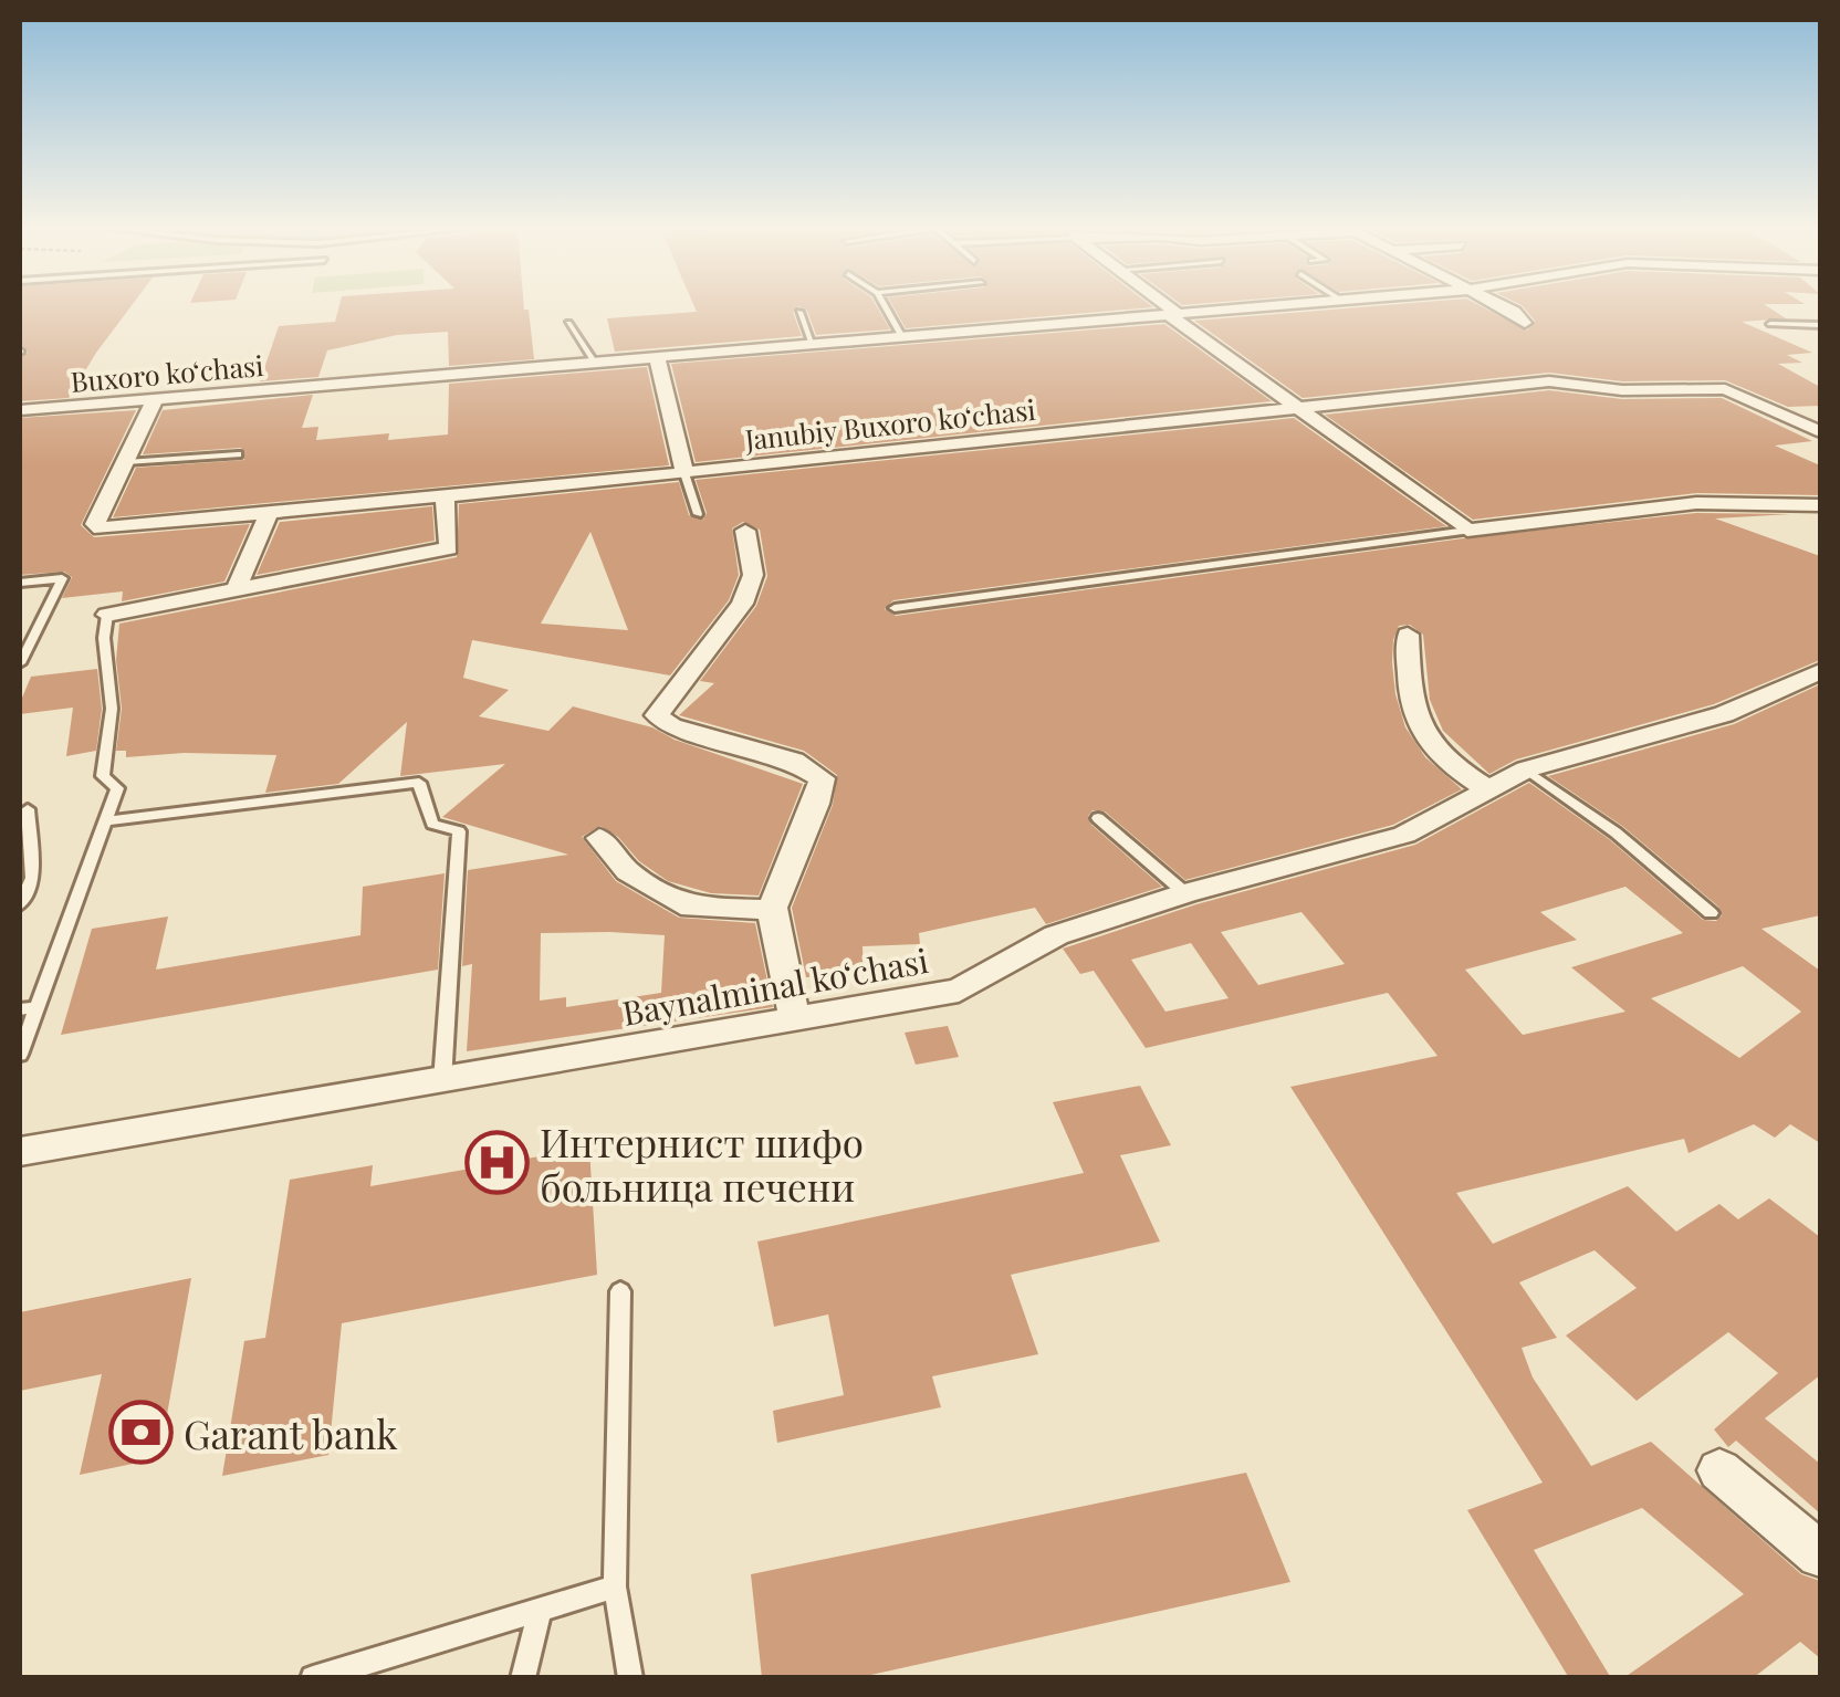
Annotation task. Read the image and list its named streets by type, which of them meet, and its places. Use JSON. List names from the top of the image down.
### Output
{
  "streets": {
    "street": ["Buxoro koʻchasi", "Janubiy Buxoro koʻchasi", "Baynalminal koʻchasi"]
  },
  "crossings": [
    ["Buxoro koʻchasi", "Janubiy Buxoro koʻchasi"]
  ],
  "places": {
    "hospital": ["Интернист шифо больница печени"],
    "bank": ["Garant bank"]
  }
}
